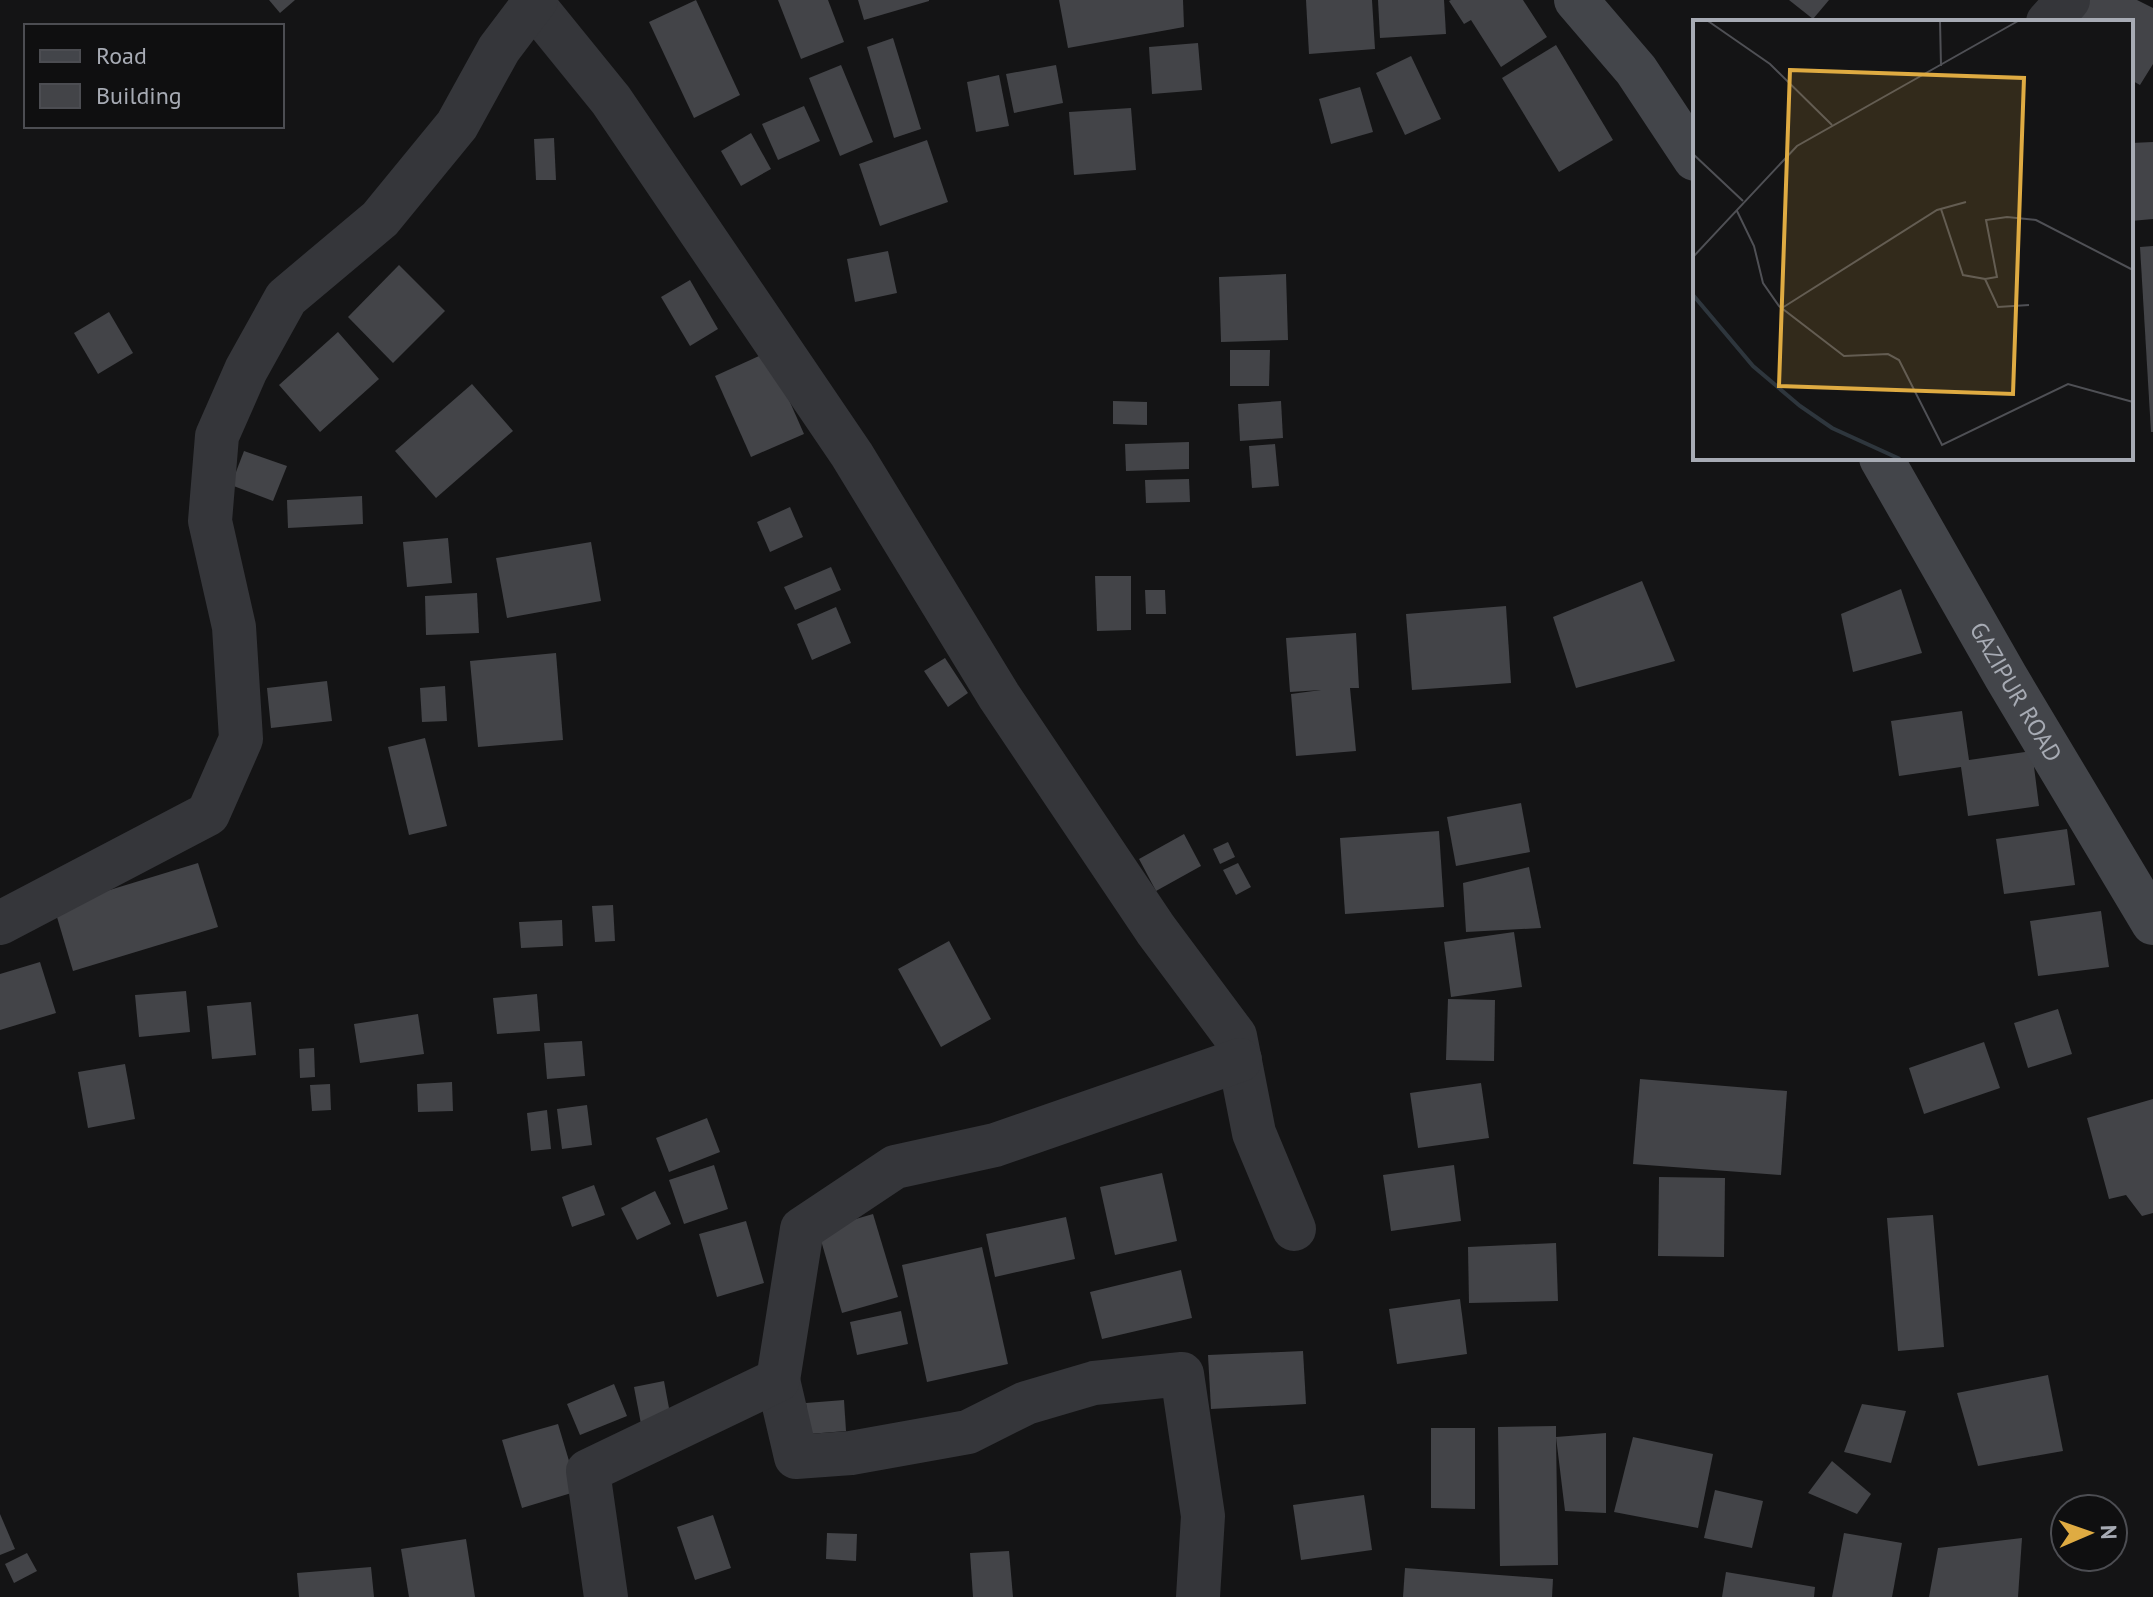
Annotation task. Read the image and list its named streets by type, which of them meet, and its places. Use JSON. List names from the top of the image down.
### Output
{
  "streets": {
    "street": ["GAZIPUR ROAD"]
  },
  "legend": ["Road", "Building"],
  "north": "right"
}
